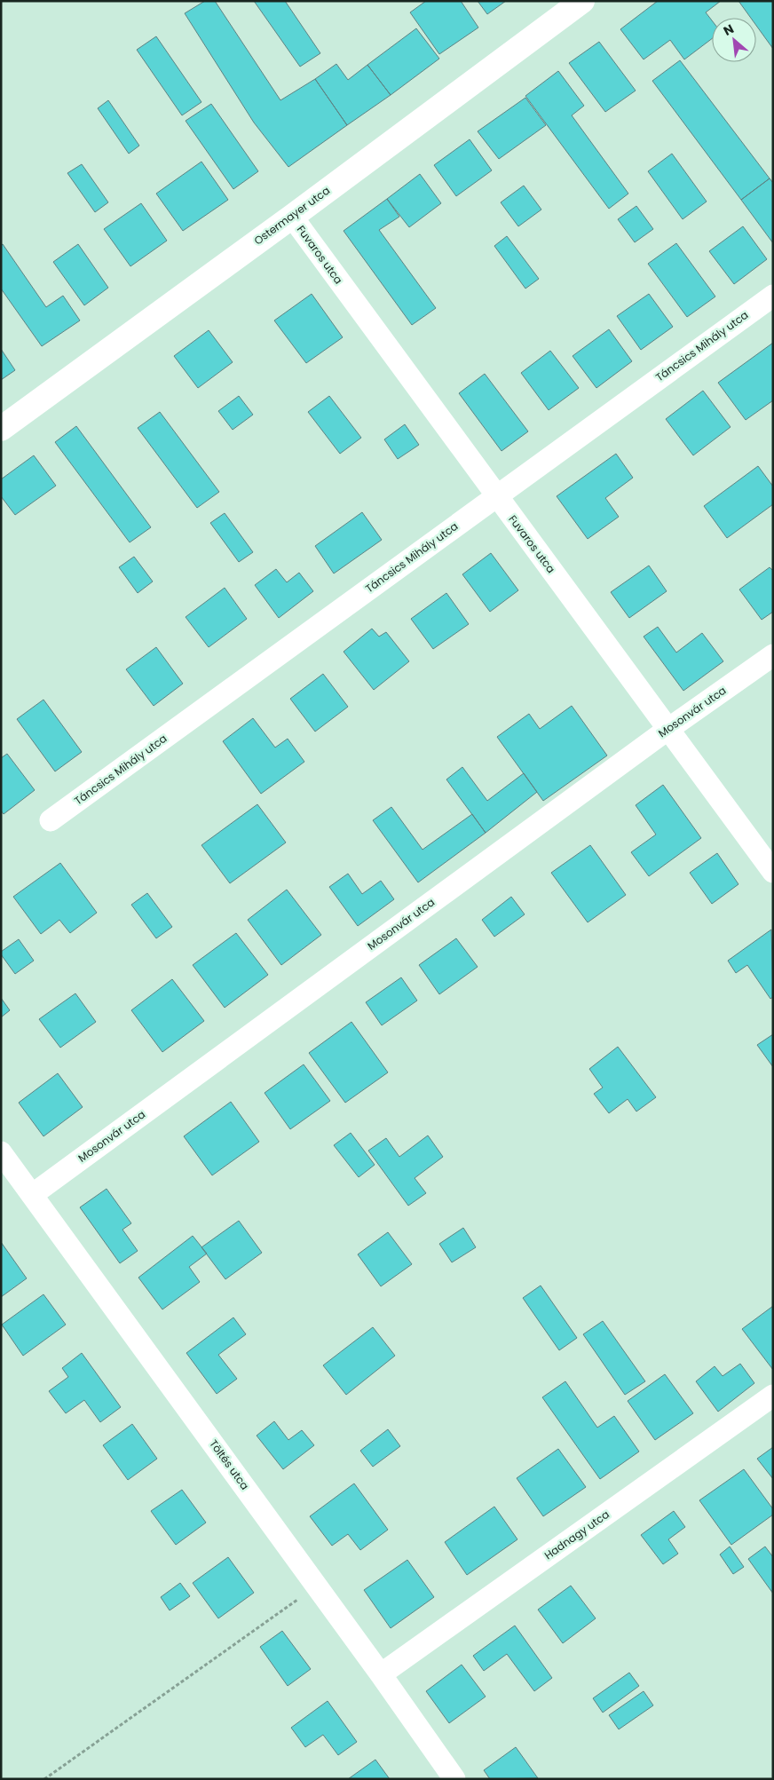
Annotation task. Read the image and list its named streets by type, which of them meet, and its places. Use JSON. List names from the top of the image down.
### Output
{
  "streets": {
    "street": [
      "Ostermayer utca",
      "Fuvaros utca",
      "Táncsics Mihály utca",
      "Mosonvár utca",
      "Töltés utca",
      "Hadnagy utca"
    ]
  },
  "crossings": [
    ["Ostermayer utca", "Fuvaros utca"],
    ["Fuvaros utca", "Táncsics Mihály utca"],
    ["Fuvaros utca", "Mosonvár utca"],
    ["Mosonvár utca", "Töltés utca"],
    ["Töltés utca", "Hadnagy utca"]
  ],
  "north": "top left"
}
